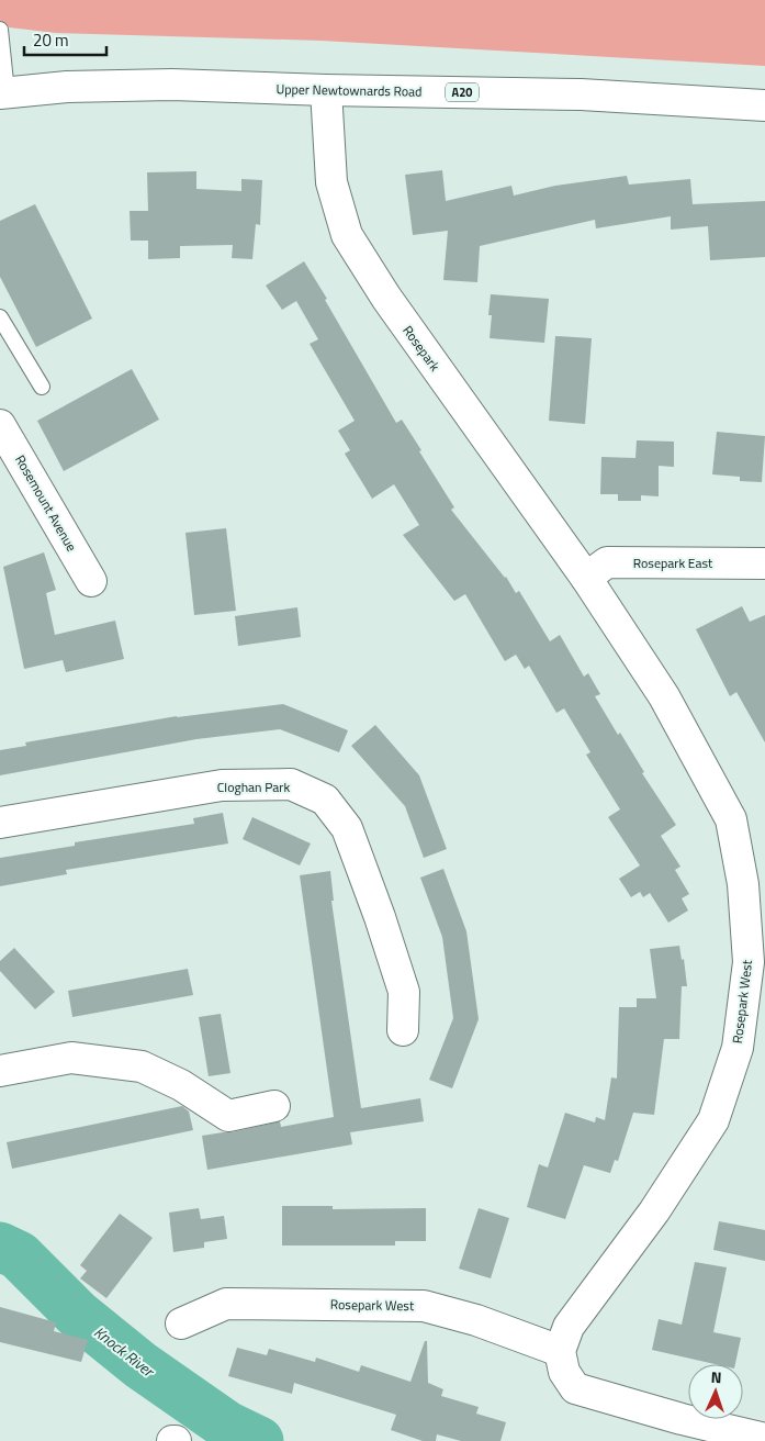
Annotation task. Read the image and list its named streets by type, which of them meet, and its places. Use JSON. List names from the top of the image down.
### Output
{
  "streets": {
    "main road": [
      "Upper Newtownards Road",
      "A20",
      "Rosepark",
      "Rosemount Avenue",
      "Rosepark East",
      "Cloghan Park",
      "Rosepark West"
    ]
  },
  "crossings": [
    ["Upper Newtownards Road", "Rosepark"],
    ["Rosepark", "Rosepark East"],
    ["Rosepark", "Rosepark West"],
    ["Rosepark East", "Rosepark West"]
  ],
  "water": ["Knock River"],
  "scale_bar": "20 m",
  "north": "top"
}
